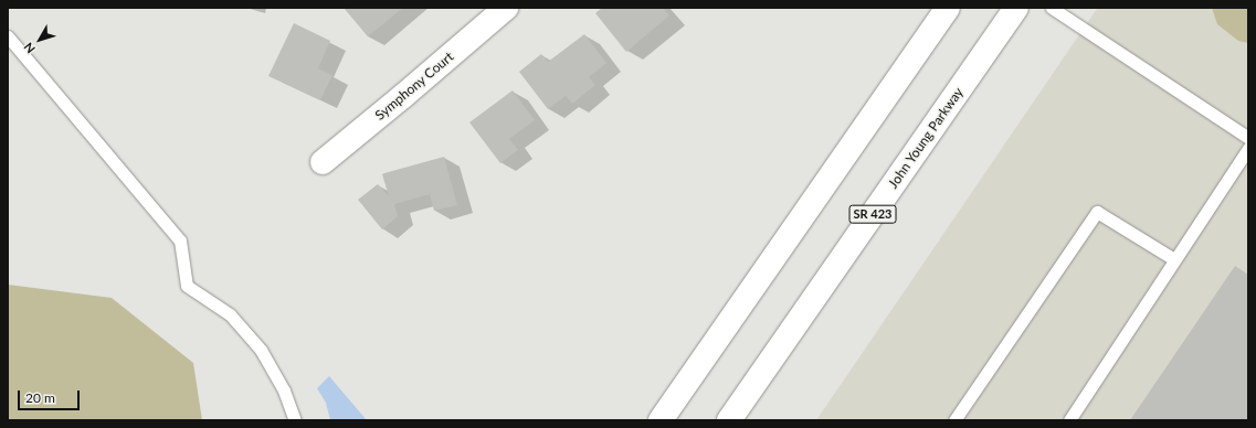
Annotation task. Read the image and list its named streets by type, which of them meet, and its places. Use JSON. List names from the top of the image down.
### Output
{
  "streets": {
    "main road": ["Symphony Court", "John Young Parkway", "SR 423"]
  },
  "scale_bar": "20 m",
  "north": "bottom left"
}
